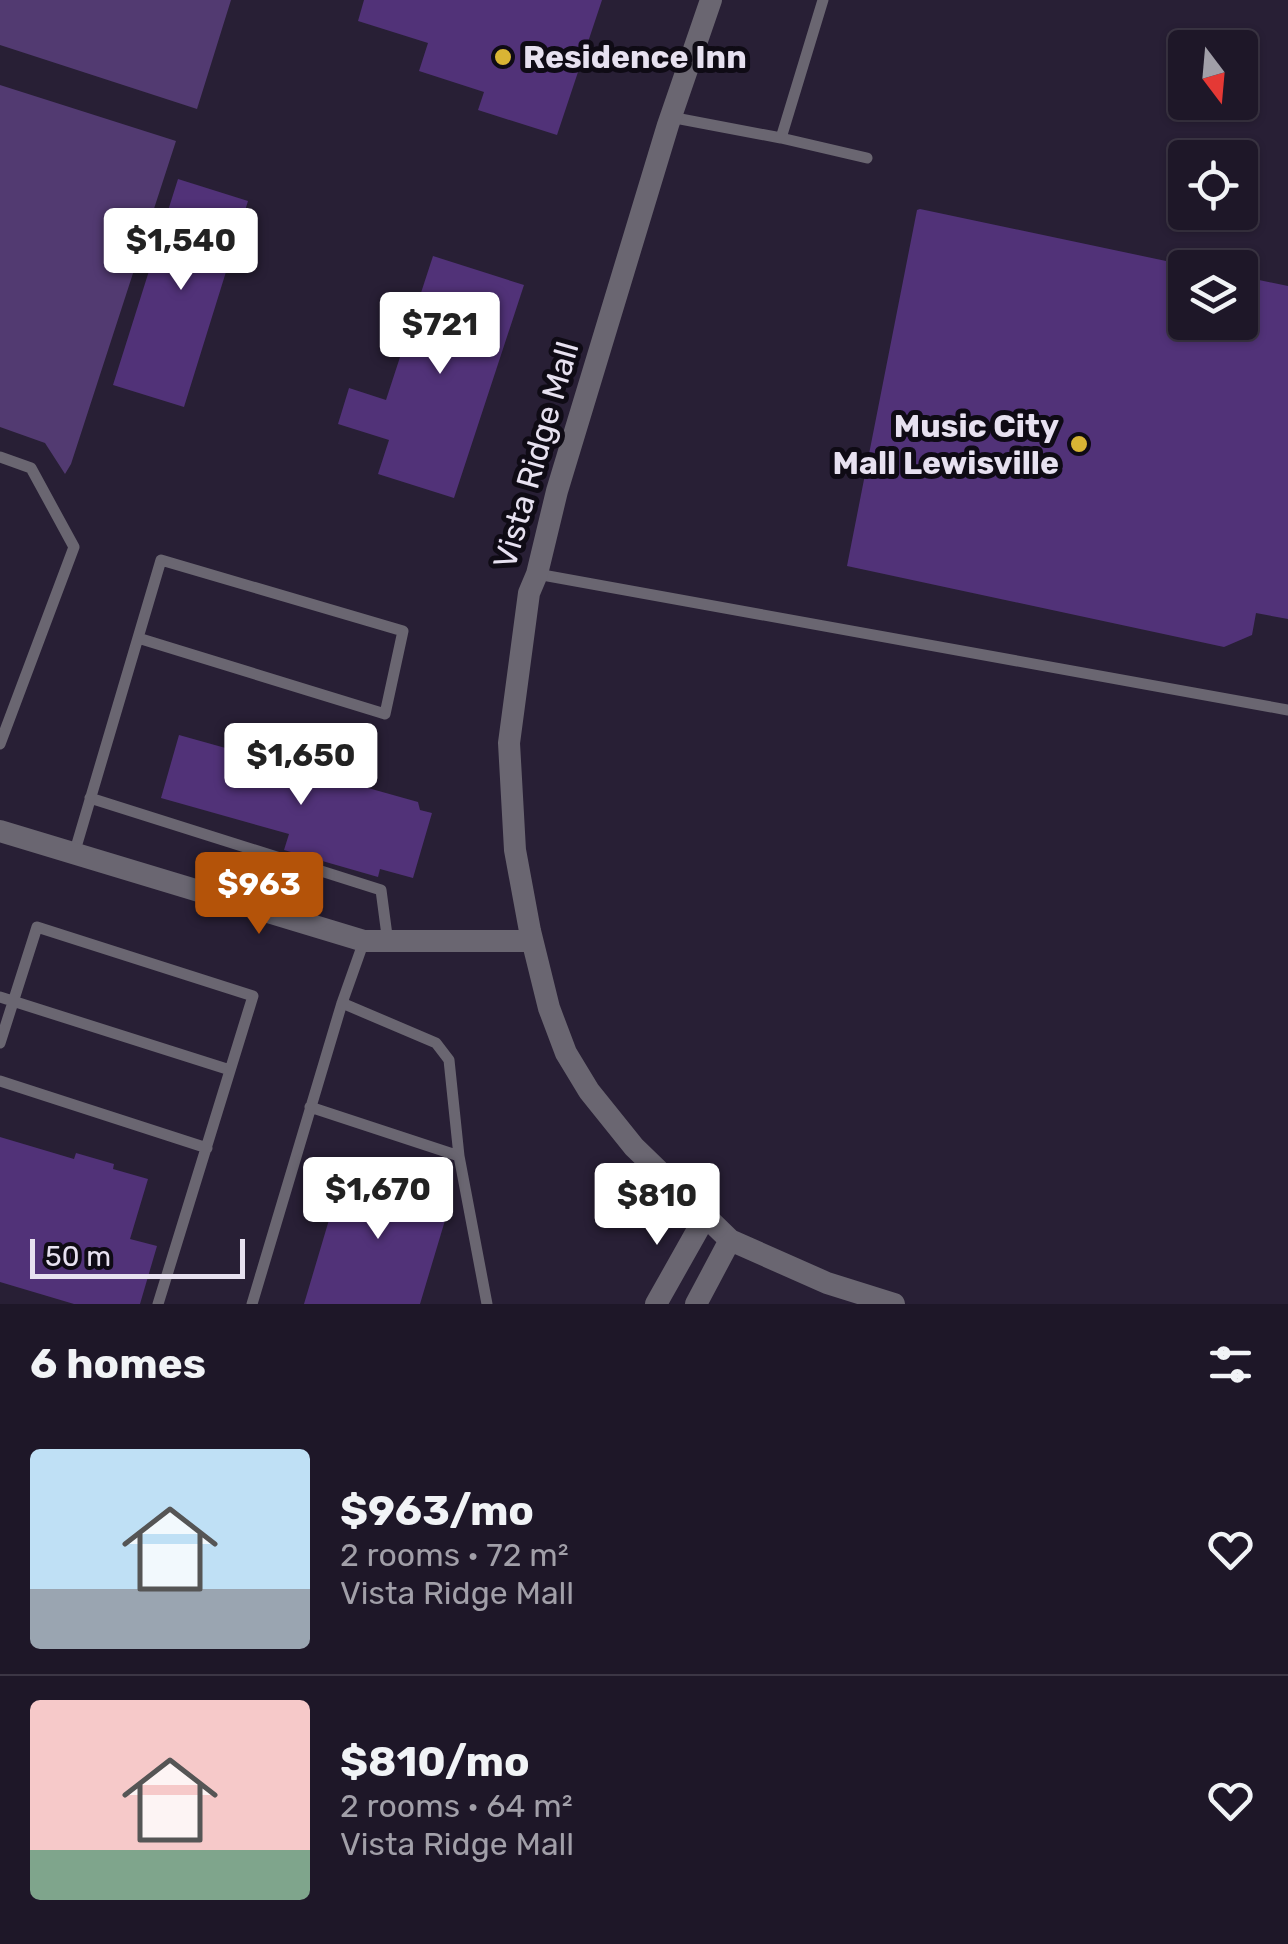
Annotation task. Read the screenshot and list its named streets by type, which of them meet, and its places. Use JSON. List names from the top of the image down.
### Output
{
  "streets": {
    "street": ["Vista Ridge Mall"]
  },
  "places": ["Residence Inn", "Music City Mall Lewisville"],
  "scale_bar": "50 m",
  "north": "bottom",
  "page": {
    "price": [
      "$1,540",
      "$721",
      "$1,650",
      "$963",
      "$1,670",
      "$810"
    ],
    "scale": "50 m",
    "heading": "6 homes",
    "list": [
      {
        "name": "$963/mo",
        "note": "2 rooms · 72 m² · Vista Ridge Mall"
      },
      {
        "name": "$810/mo",
        "note": "2 rooms · 64 m² · Vista Ridge Mall"
      }
    ]
  }
}
